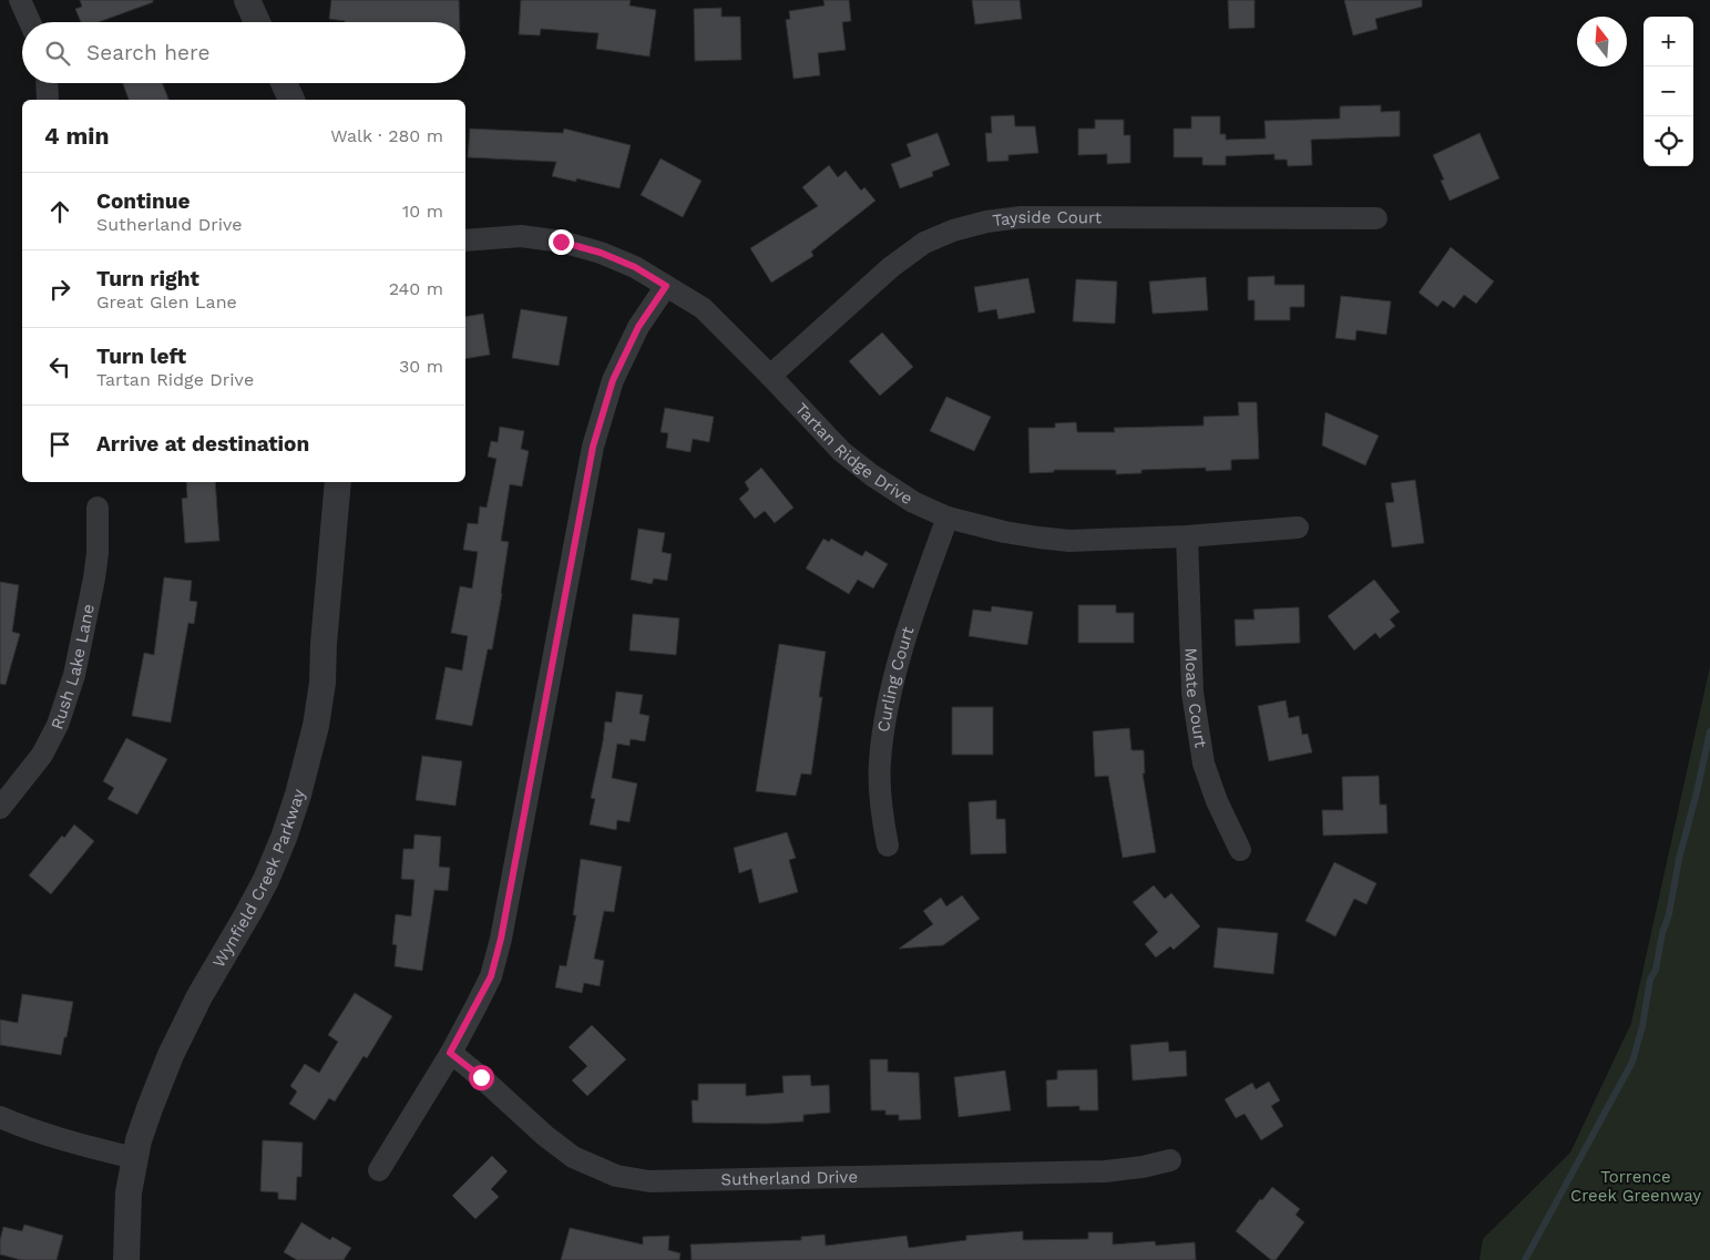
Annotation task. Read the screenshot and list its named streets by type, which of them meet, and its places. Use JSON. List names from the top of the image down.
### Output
{
  "streets": {
    "street": [
      "Tayside Court",
      "Tartan Ridge Drive",
      "Rush Lake Lane",
      "Curling Court",
      "Moate Court",
      "Wynfield Creek Parkway",
      "Sutherland Drive"
    ]
  },
  "crossings": [
    ["Tayside Court", "Tartan Ridge Drive"],
    ["Tartan Ridge Drive", "Curling Court"],
    ["Tartan Ridge Drive", "Moate Court"]
  ],
  "parks": ["Torrence Creek Greenway"],
  "north": "top",
  "page": {
    "map_buttons": ["+", "−"],
    "search": "Search here",
    "heading": ["4 min", "Walk · 280 m"],
    "list": [
      ["Continue", "Sutherland Drive", "10 m"],
      ["Turn right", "Great Glen Lane", "240 m"],
      ["Turn left", "Tartan Ridge Drive", "30 m"],
      "Arrive at destination"
    ]
  }
}
